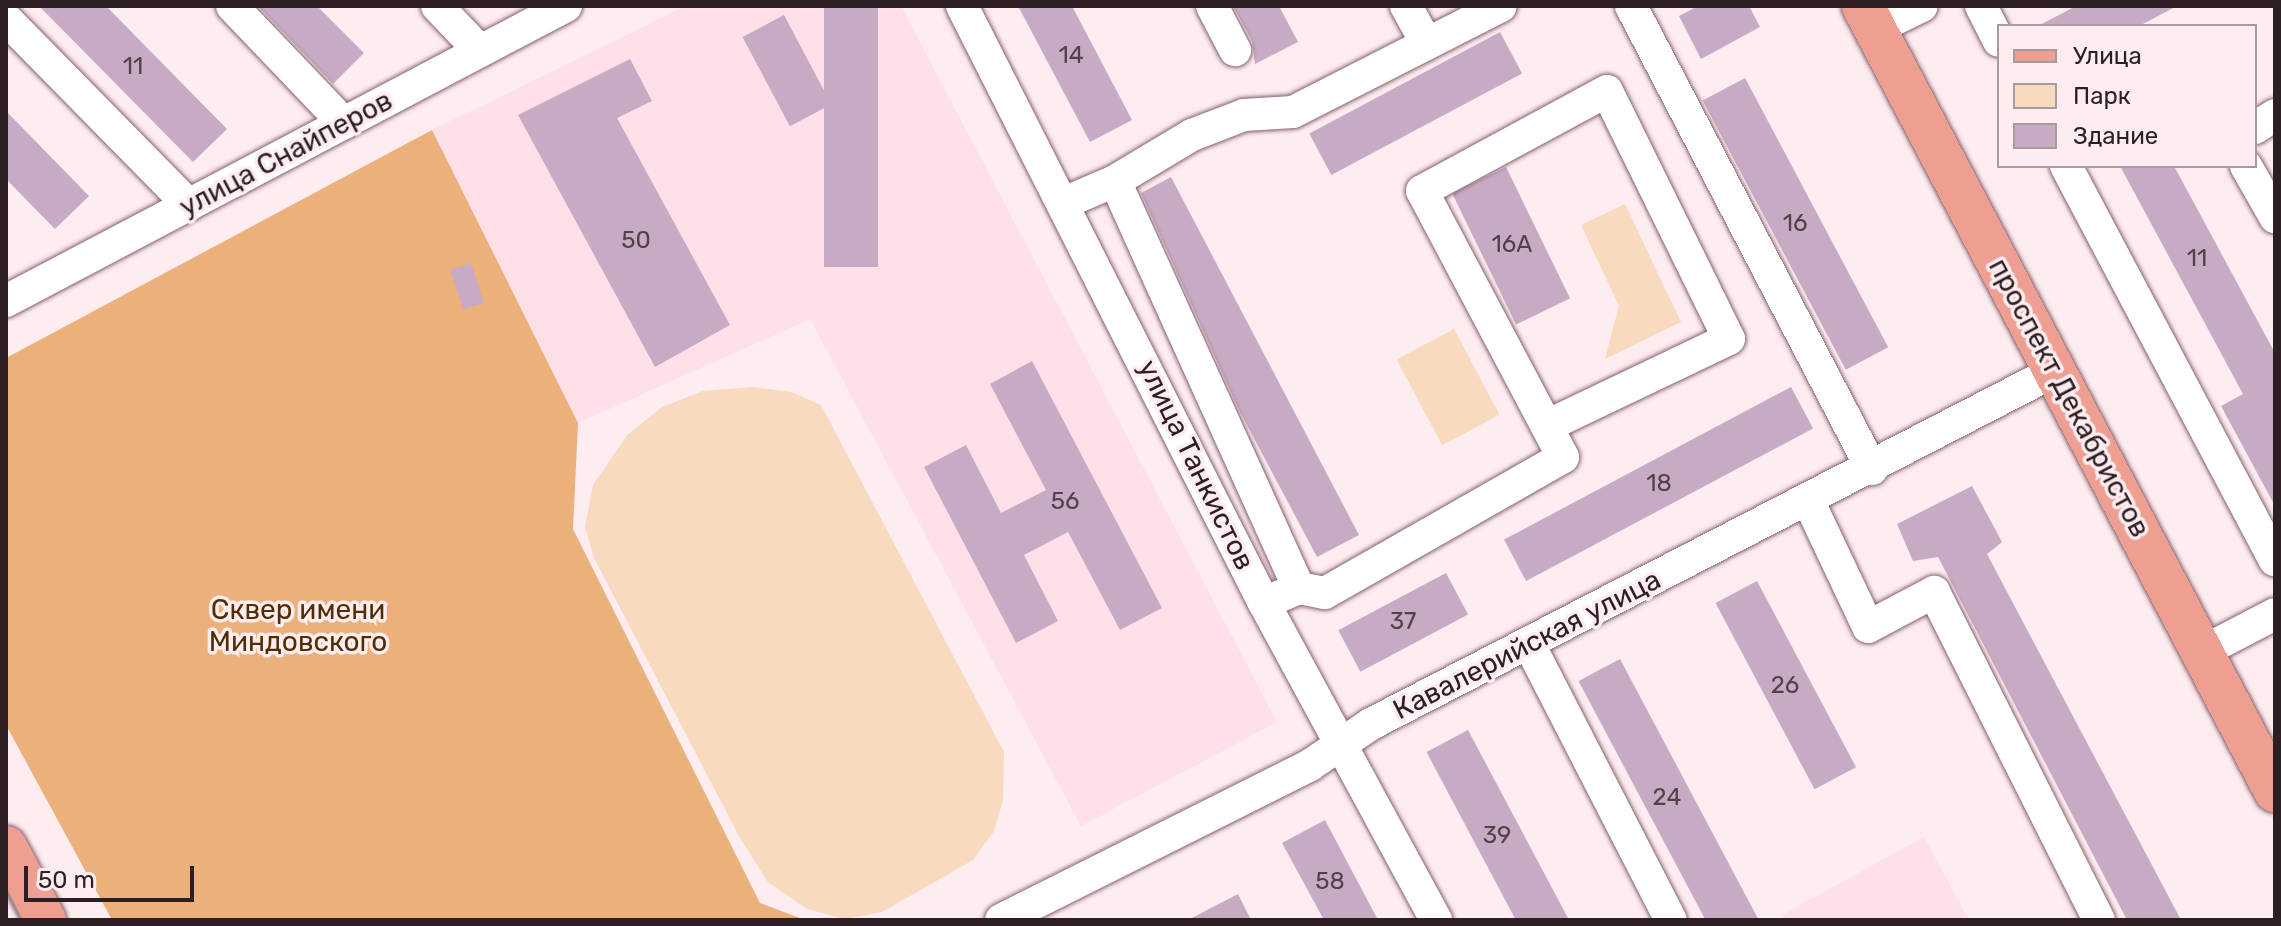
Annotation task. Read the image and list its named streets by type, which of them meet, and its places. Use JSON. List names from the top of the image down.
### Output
{
  "streets": {
    "main road": ["проспект Декабристов"],
    "street": ["улица Снайперов", "улица Танкистов", "Кавалерийская улица"]
  },
  "crossings": [
    ["проспект Декабристов", "Кавалерийская улица"],
    ["улица Танкистов", "Кавалерийская улица"]
  ],
  "parks": ["Сквер имени Миндовского"],
  "house_numbers": [
    "14",
    "11",
    "16",
    "50",
    "16А",
    "11",
    "18",
    "56",
    "37",
    "26",
    "24",
    "39",
    "58"
  ],
  "legend": ["Улица", "Парк", "Здание"],
  "scale_bar": "50 m"
}
